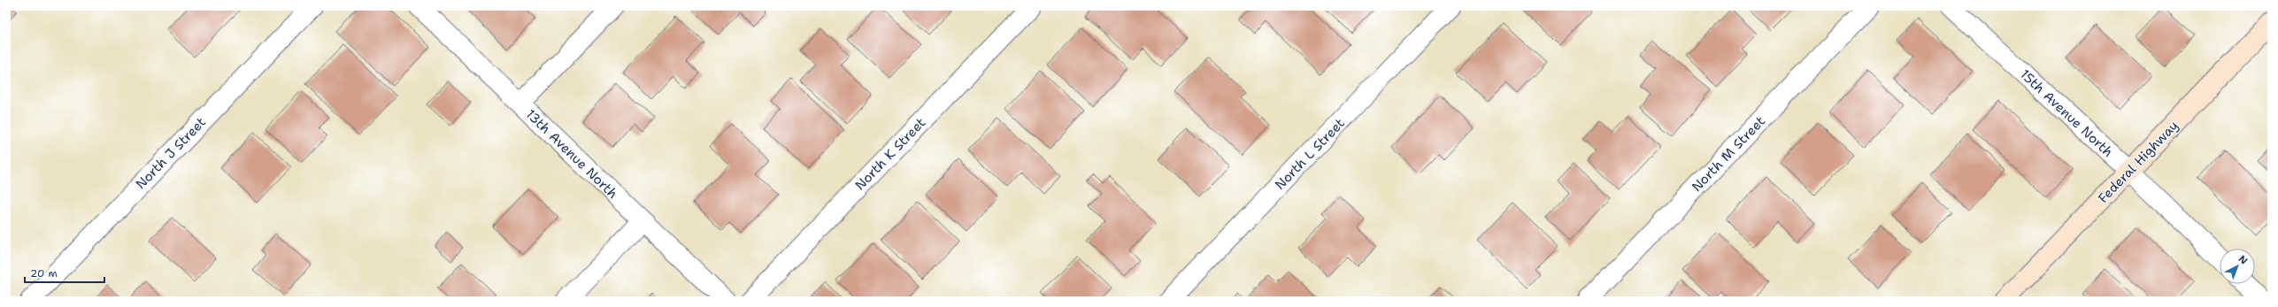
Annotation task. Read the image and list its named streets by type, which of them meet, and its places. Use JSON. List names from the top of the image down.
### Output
{
  "streets": {
    "main road": ["Federal Highway"],
    "street": [
      "15th Avenue North",
      "North J Street",
      "13th Avenue North",
      "North K Street",
      "North L Street",
      "North M Street"
    ]
  },
  "crossings": [
    ["15th Avenue North", "Federal Highway"]
  ],
  "scale_bar": "20 m",
  "north": "top right"
}
